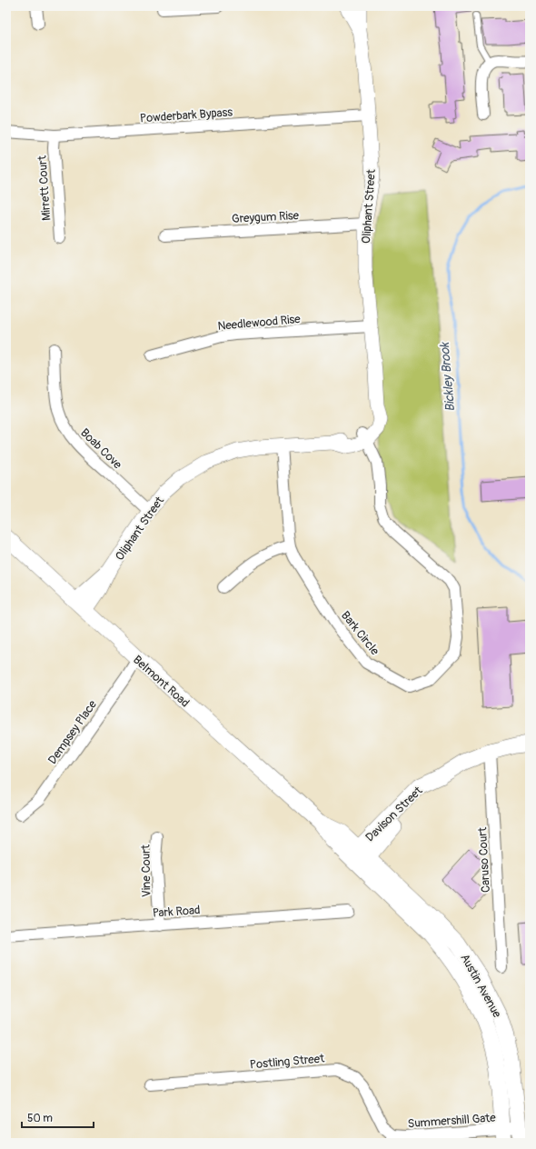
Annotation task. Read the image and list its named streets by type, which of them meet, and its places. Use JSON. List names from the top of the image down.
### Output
{
  "streets": {
    "main road": ["Belmont Road", "Davison Street", "Austin Avenue"],
    "street": [
      "Powderbark Bypass",
      "Mirrett Court",
      "Oliphant Street",
      "Greygum Rise",
      "Needlewood Rise",
      "Boab Cove",
      "Bark Circle",
      "Dempsey Place",
      "Caruso Court",
      "Vine Court",
      "Park Road",
      "Postling Street",
      "Summershill Gate"
    ]
  },
  "crossings": [
    ["Powderbark Bypass", "Mirrett Court"],
    ["Powderbark Bypass", "Oliphant Street"],
    ["Oliphant Street", "Greygum Rise"],
    ["Oliphant Street", "Needlewood Rise"],
    ["Oliphant Street", "Boab Cove"],
    ["Oliphant Street", "Bark Circle"],
    ["Oliphant Street", "Belmont Road"],
    ["Belmont Road", "Dempsey Place"],
    ["Belmont Road", "Davison Street"],
    ["Belmont Road", "Austin Avenue"],
    ["Davison Street", "Caruso Court"],
    ["Davison Street", "Austin Avenue"],
    ["Vine Court", "Park Road"],
    ["Austin Avenue", "Summershill Gate"],
    ["Postling Street", "Summershill Gate"]
  ],
  "water": ["Bickley Brook"],
  "scale_bar": "50 m"
}
